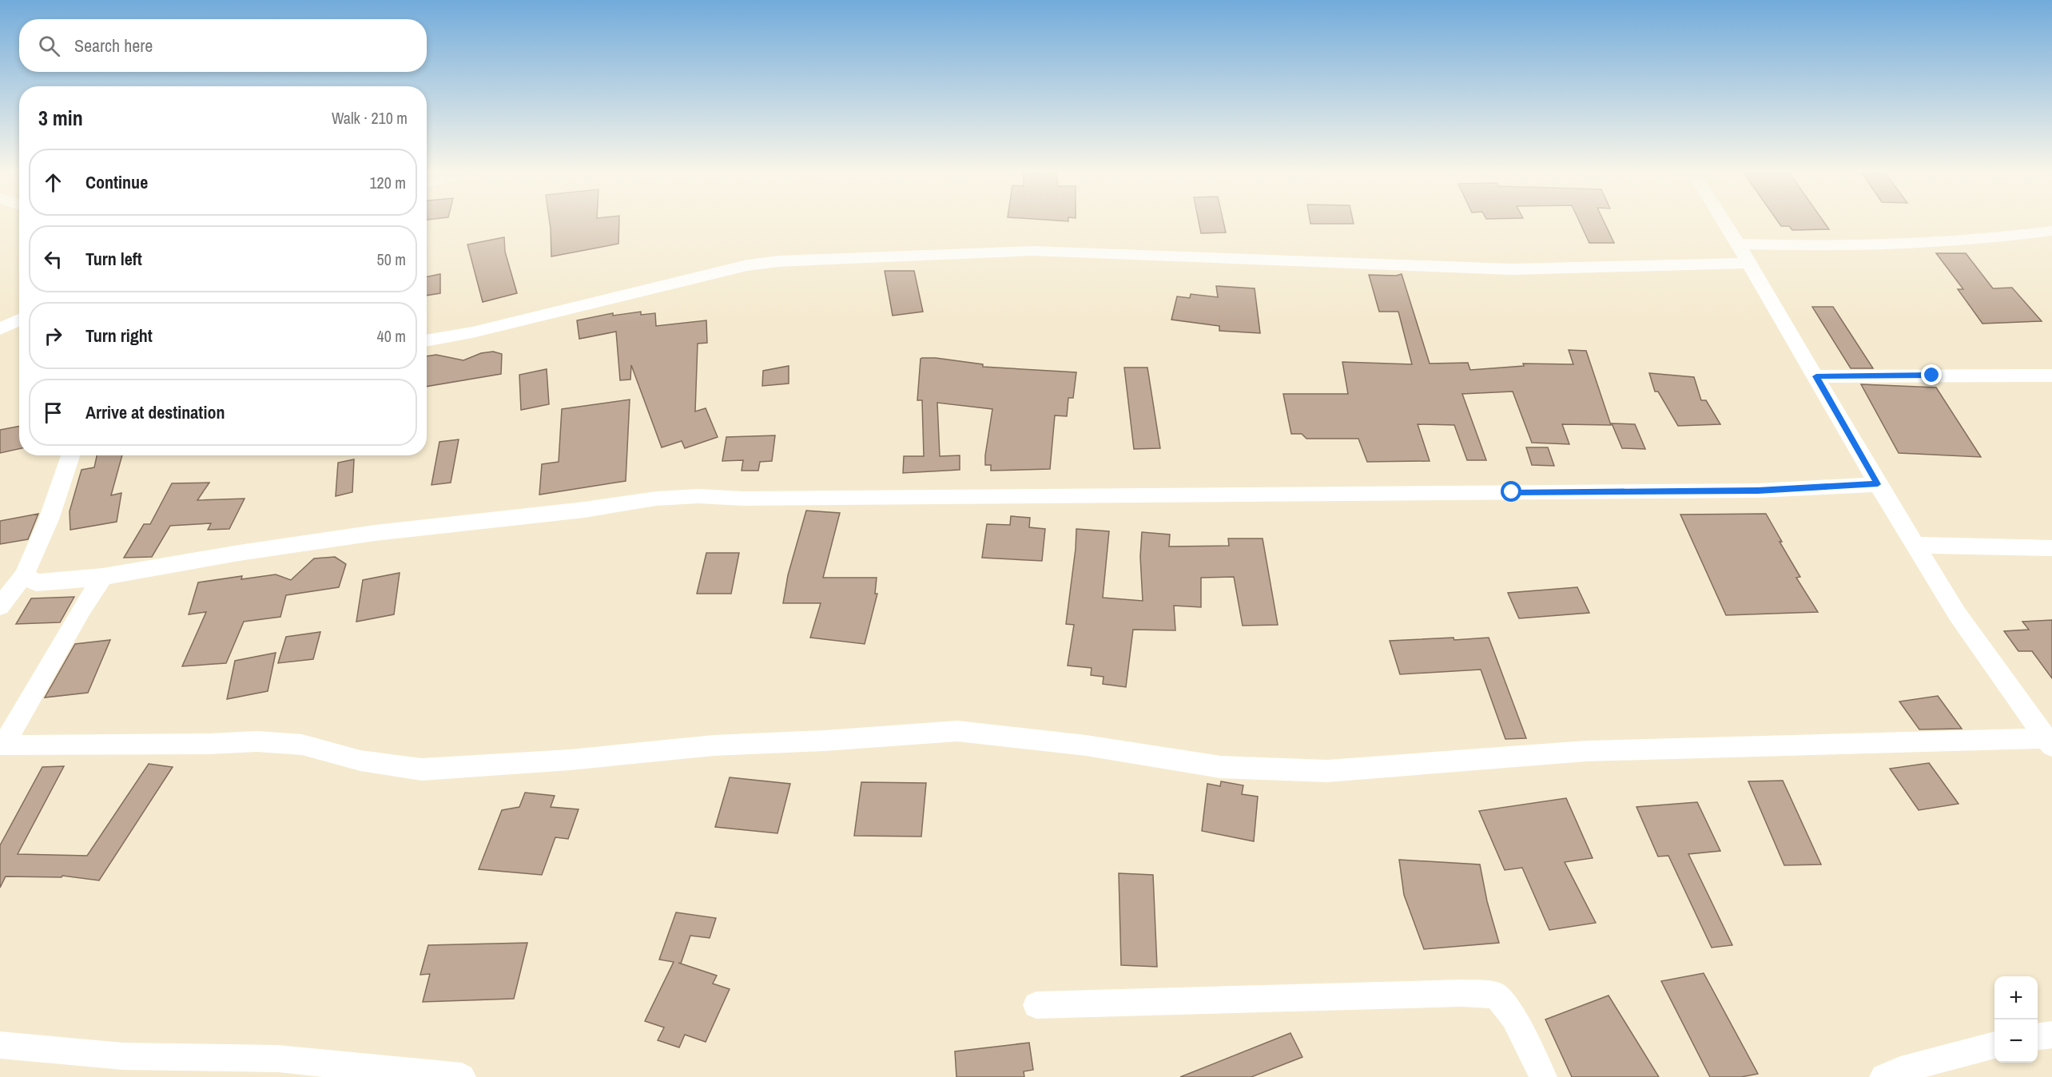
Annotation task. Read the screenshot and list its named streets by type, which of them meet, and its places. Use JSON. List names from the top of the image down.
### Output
{
  "page": {
    "search": "Search here",
    "heading": ["3 min", "Walk · 210 m"],
    "list": [
      ["Continue", "120 m"],
      ["Turn left", "50 m"],
      ["Turn right", "40 m"],
      "Arrive at destination"
    ],
    "map_buttons": ["+", "−"]
  }
}
